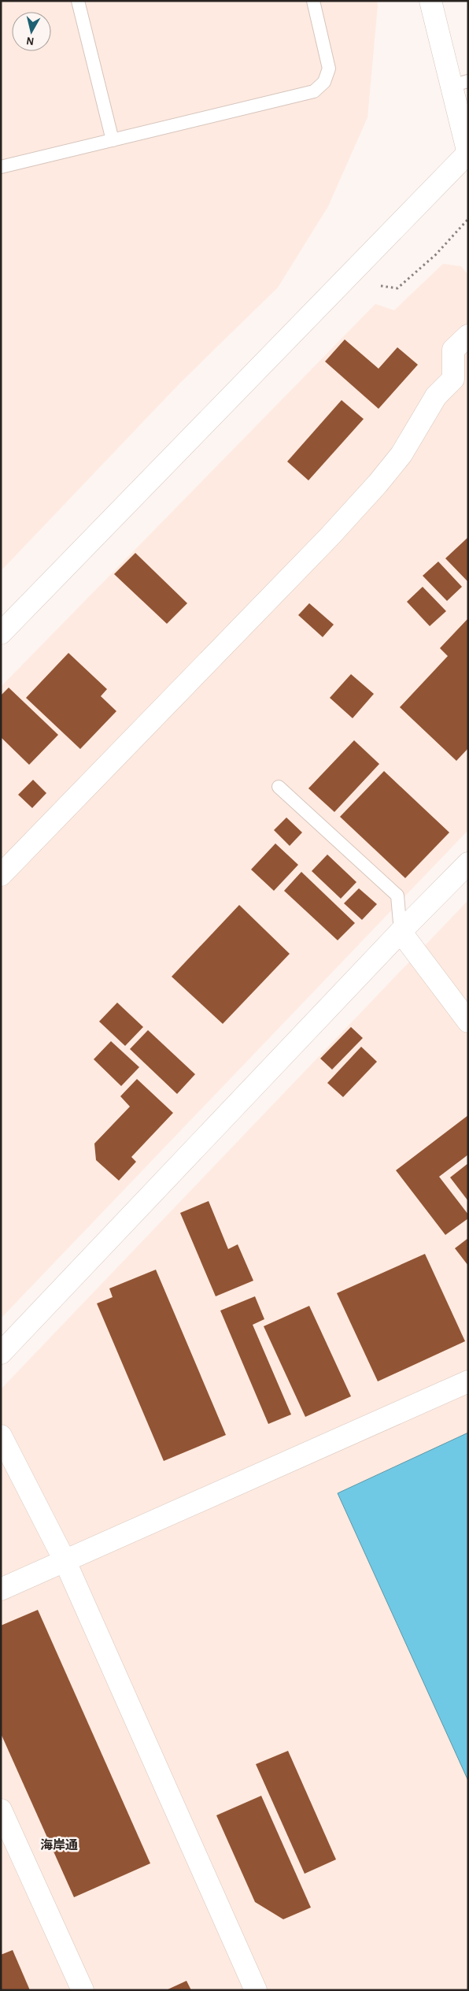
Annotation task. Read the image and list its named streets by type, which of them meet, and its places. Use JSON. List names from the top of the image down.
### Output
{
  "districts": ["海岸通"],
  "north": "bottom"
}
